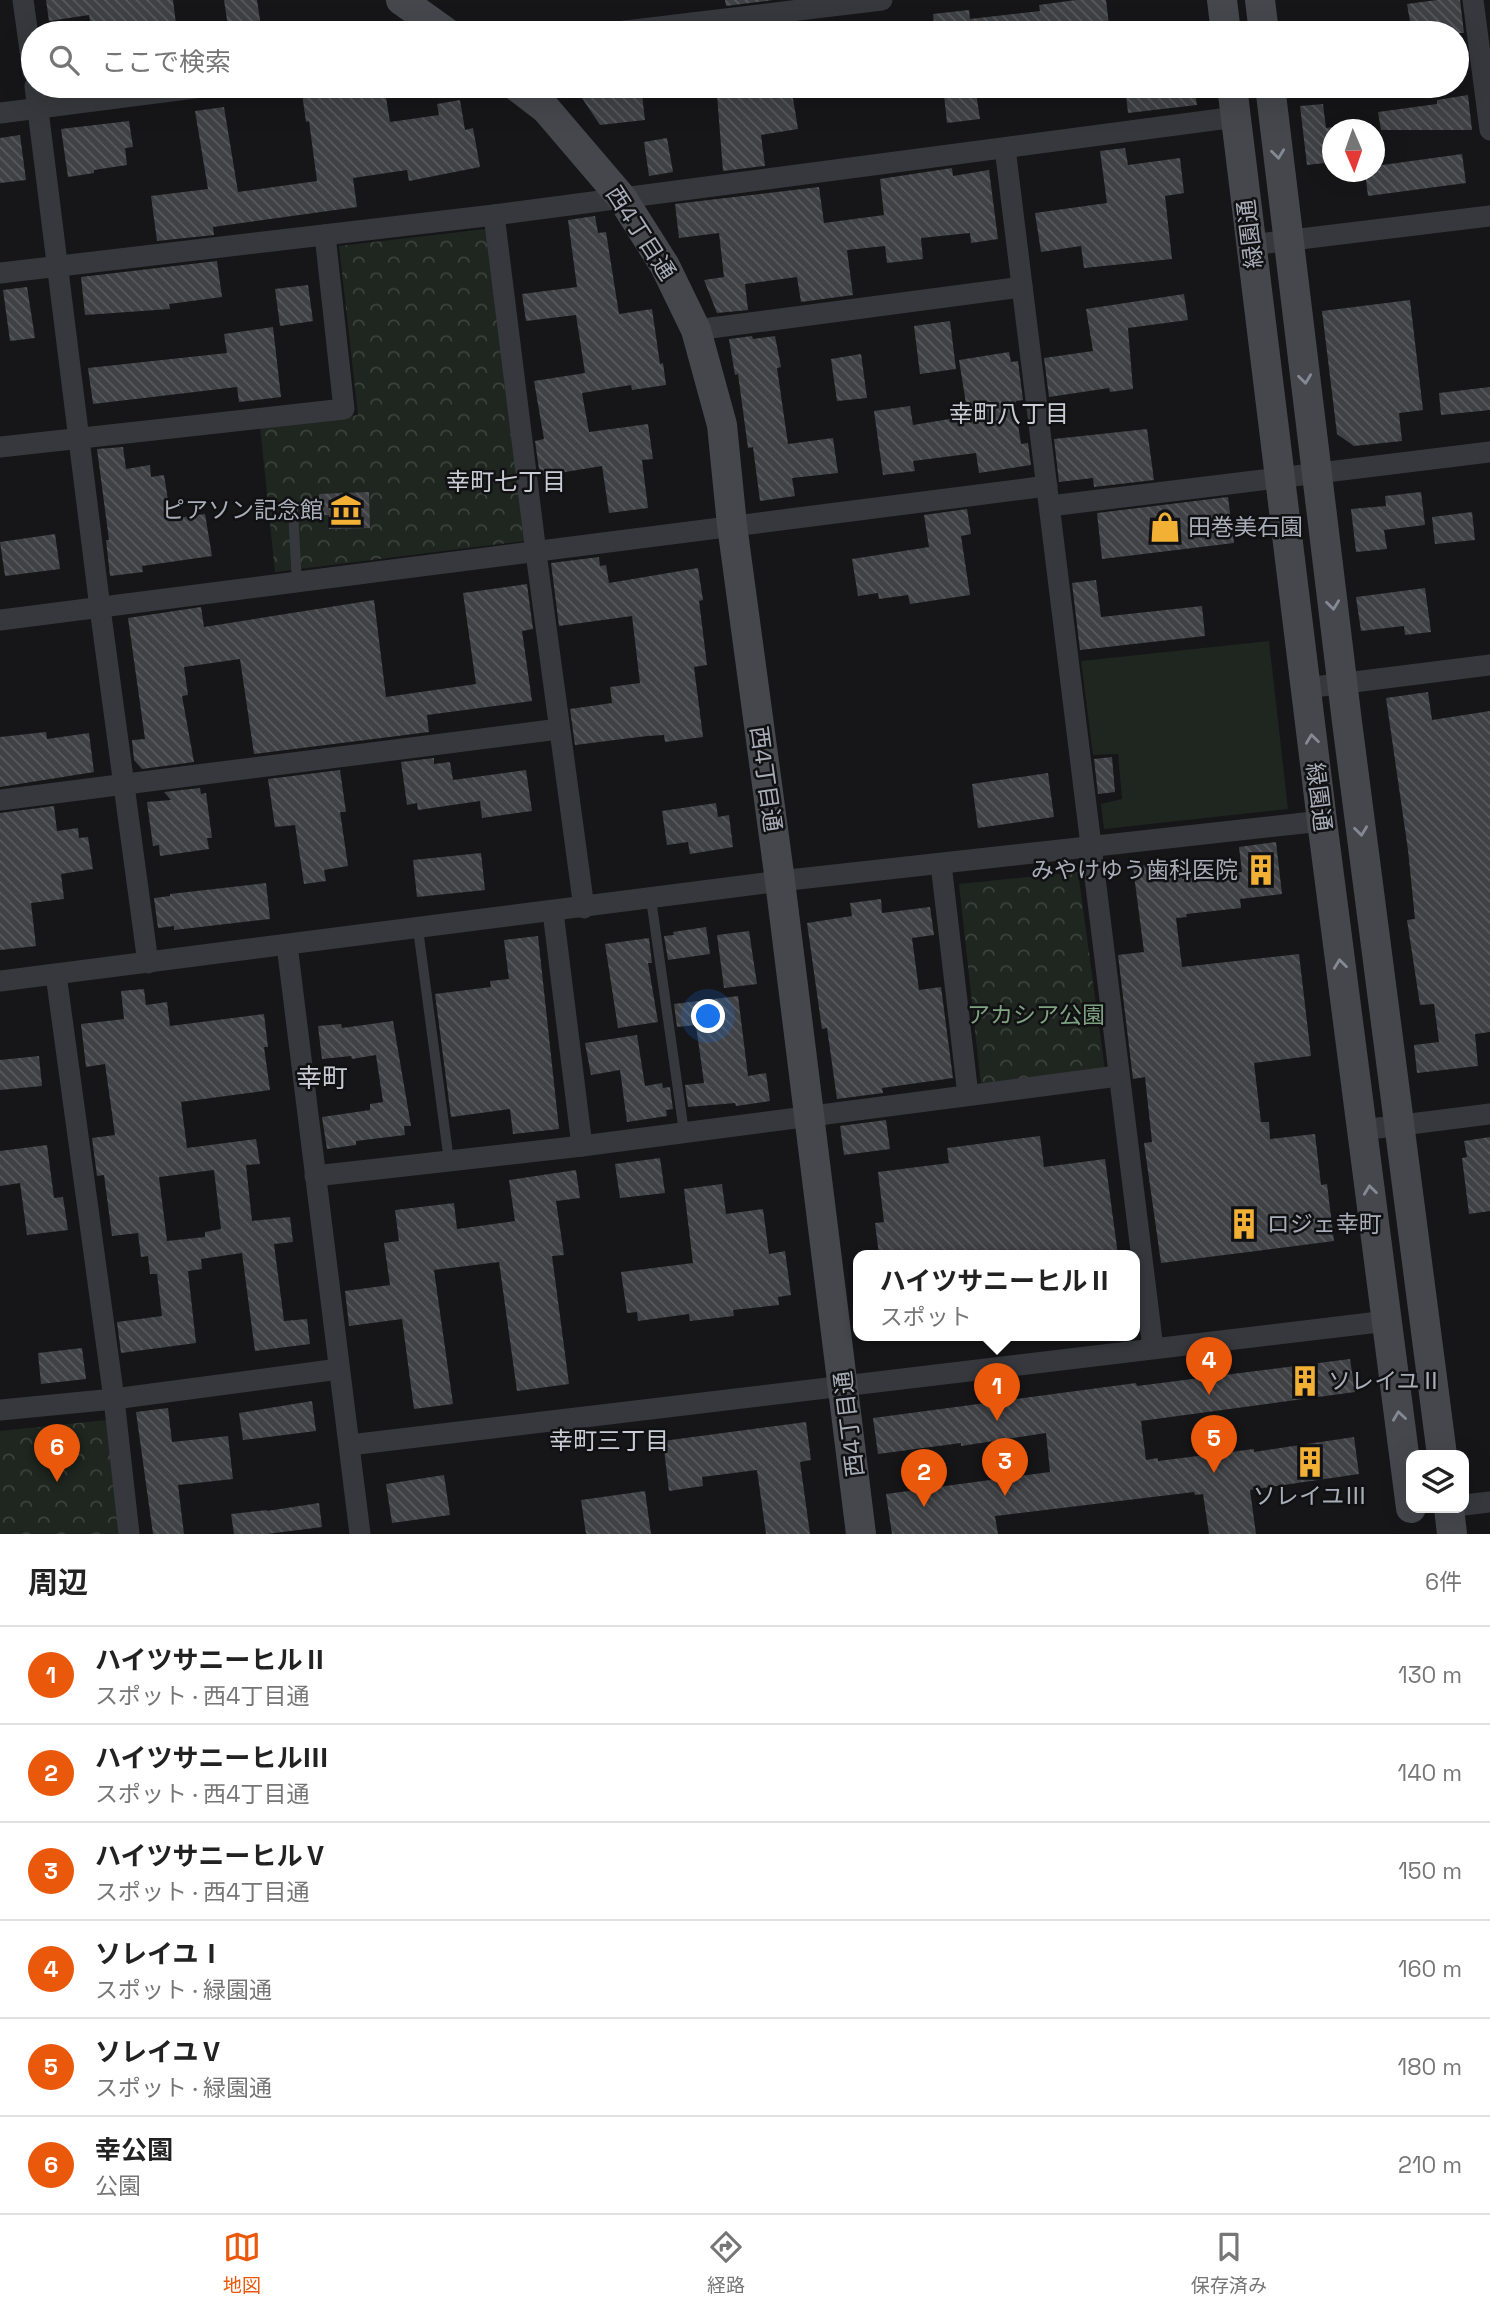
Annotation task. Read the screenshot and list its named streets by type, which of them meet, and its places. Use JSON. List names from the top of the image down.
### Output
{
  "streets": {
    "street": ["西4丁目通", "緑園通"]
  },
  "districts": [
    "幸町八丁目",
    "幸町七丁目",
    "幸町",
    "幸町三丁目"
  ],
  "parks": ["アカシア公園"],
  "places": {
    "museum": ["ピアソン記念館"],
    "shop": ["田巻美石園"],
    "building": [
      "みやけゆう歯科医院",
      "ロジェ幸町",
      "ソレイユⅡ",
      "ソレイユⅢ"
    ]
  },
  "north": "bottom",
  "page": {
    "search": "ここで検索",
    "popup": ["ハイツサニーヒルⅡ", "スポット"],
    "pins": [
      "4",
      "1",
      "5",
      "6",
      "3",
      "2"
    ],
    "heading": ["周辺", "6件"],
    "list": [
      {
        "mark": "1",
        "name": "ハイツサニーヒルⅡ",
        "note": "スポット · 西4丁目通",
        "value": "130 m"
      },
      {
        "mark": "2",
        "name": "ハイツサニーヒルⅢ",
        "note": "スポット · 西4丁目通",
        "value": "140 m"
      },
      {
        "mark": "3",
        "name": "ハイツサニーヒルⅤ",
        "note": "スポット · 西4丁目通",
        "value": "150 m"
      },
      {
        "mark": "4",
        "name": "ソレイユⅠ",
        "note": "スポット · 緑園通",
        "value": "160 m"
      },
      {
        "mark": "5",
        "name": "ソレイユⅤ",
        "note": "スポット · 緑園通",
        "value": "180 m"
      },
      {
        "mark": "6",
        "name": "幸公園",
        "note": "公園",
        "value": "210 m"
      }
    ],
    "nav": ["地図", "経路", "保存済み"]
  }
}
